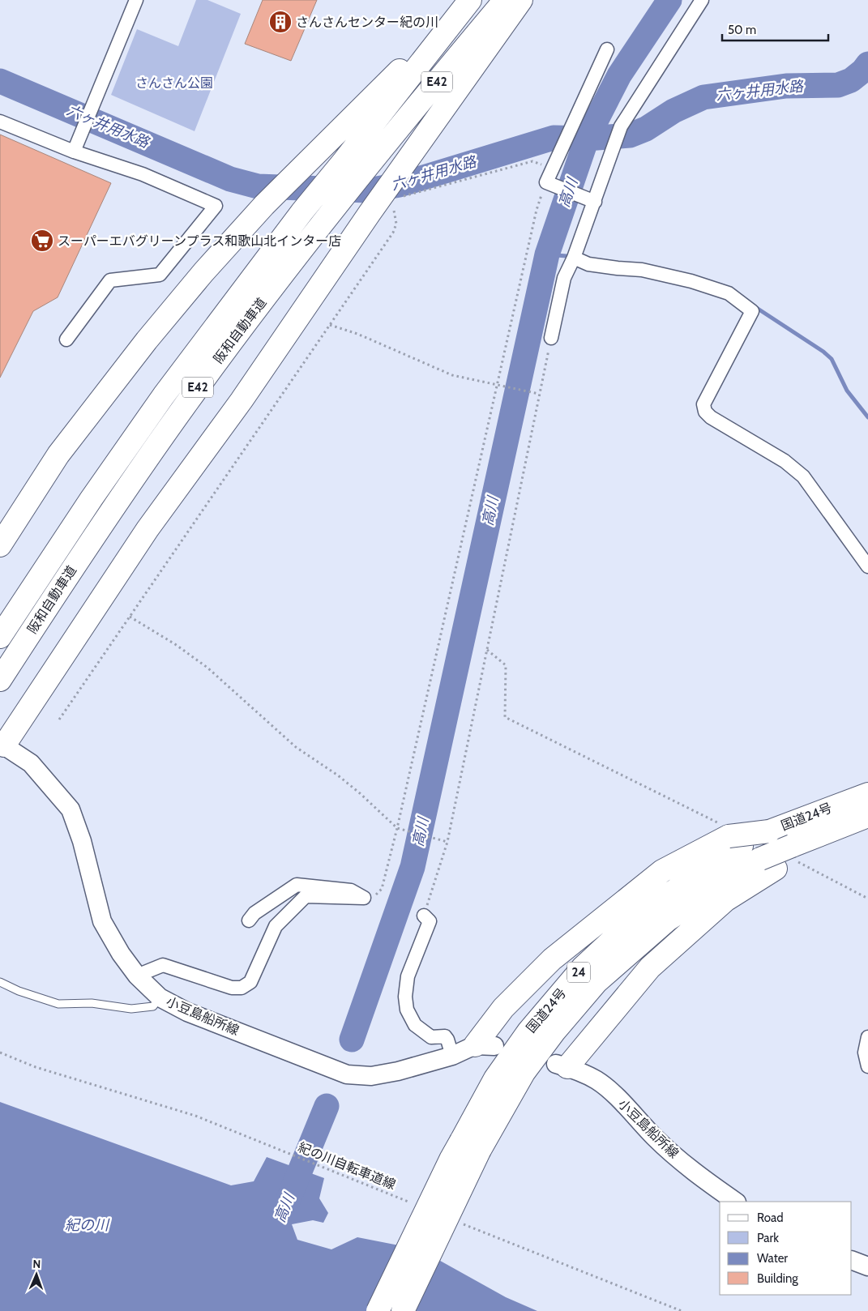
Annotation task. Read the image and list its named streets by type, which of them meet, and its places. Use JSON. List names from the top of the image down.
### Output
{
  "streets": {
    "highway": [
      "E42",
      "阪和自動車道",
      "国道24号",
      "24"
    ],
    "main road": ["小豆島船所線"],
    "path": ["紀の川自転車道線"]
  },
  "crossings": [
    ["国道24号", "24"],
    ["24", "小豆島船所線"]
  ],
  "water": ["六ヶ井用水路", "高川", "紀の川"],
  "parks": ["さんさん公園"],
  "places": {
    "building": ["さんさんセンター紀の川"],
    "supermarket": ["スーパーエバグリーンプラス和歌山北インター店"]
  },
  "legend": [
    "Road",
    "Park",
    "Water",
    "Building"
  ],
  "scale_bar": "50 m",
  "north": "top"
}
